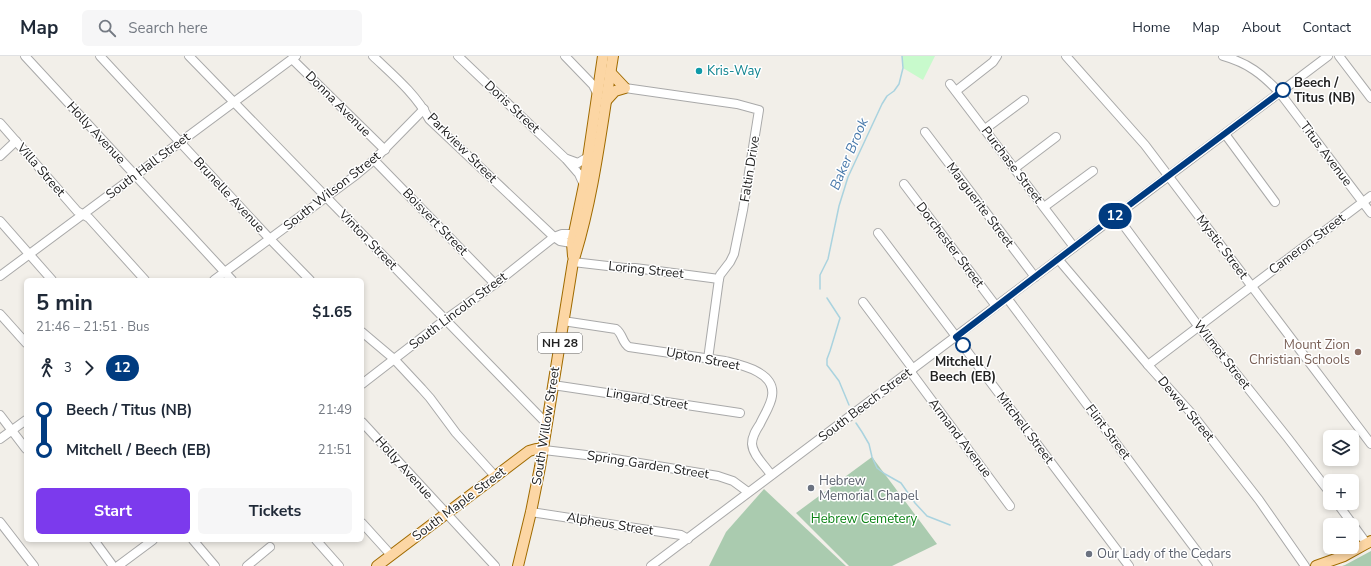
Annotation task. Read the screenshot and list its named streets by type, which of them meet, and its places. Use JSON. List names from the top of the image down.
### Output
{
  "streets": {
    "main road": ["NH 28", "South Willow Street", "South Maple Street"],
    "street": [
      "Donna Avenue",
      "Doris Street",
      "Holly Avenue",
      "Parkview Street",
      "Titus Avenue",
      "Purchase Street",
      "South Hall Street",
      "Faltin Drive",
      "Villa Street",
      "South Wilson Street",
      "Brunelle Avenue",
      "Marguerite Street",
      "Boisvert Street",
      "Vinton Street",
      "Cameron Street",
      "Dorchester Street",
      "Mystic Street",
      "Loring Street",
      "South Lincoln Street",
      "Wilmot Street",
      "Upton Street",
      "Lingard Street",
      "South Beech Street",
      "Dewey Street",
      "Mitchell Street",
      "Flint Street",
      "Armand Avenue",
      "Spring Garden Street",
      "Alpheus Street"
    ]
  },
  "crossings": [
    ["Donna Avenue", "South Hall Street"],
    ["Donna Avenue", "South Wilson Street"],
    ["Doris Street", "South Willow Street"],
    ["Holly Avenue", "South Hall Street"],
    ["Holly Avenue", "South Wilson Street"],
    ["Holly Avenue", "South Maple Street"],
    ["Parkview Street", "South Wilson Street"],
    ["Parkview Street", "South Lincoln Street"],
    ["Titus Avenue", "Cameron Street"],
    ["Titus Avenue", "South Beech Street"],
    ["Purchase Street", "South Beech Street"],
    ["South Hall Street", "Villa Street"],
    ["South Hall Street", "Brunelle Avenue"],
    ["South Hall Street", "Vinton Street"],
    ["Faltin Drive", "Loring Street"],
    ["Faltin Drive", "Upton Street"],
    ["South Wilson Street", "Brunelle Avenue"],
    ["South Wilson Street", "Boisvert Street"],
    ["South Wilson Street", "Vinton Street"],
    ["Marguerite Street", "South Beech Street"],
    ["Boisvert Street", "South Lincoln Street"],
    ["Vinton Street", "South Lincoln Street"],
    ["Vinton Street", "South Willow Street"],
    ["Cameron Street", "Mystic Street"],
    ["Cameron Street", "Wilmot Street"],
    ["Cameron Street", "Dewey Street"],
    ["Dorchester Street", "South Beech Street"],
    ["Mystic Street", "South Beech Street"],
    ["Loring Street", "South Willow Street"],
    ["South Lincoln Street", "South Willow Street"],
    ["Wilmot Street", "South Beech Street"],
    ["Upton Street", "South Beech Street"],
    ["Upton Street", "South Willow Street"],
    ["Lingard Street", "South Willow Street"],
    ["South Beech Street", "Dewey Street"],
    ["South Beech Street", "Mitchell Street"],
    ["South Beech Street", "Flint Street"],
    ["South Beech Street", "Armand Avenue"],
    ["South Beech Street", "Spring Garden Street"],
    ["South Beech Street", "Alpheus Street"],
    ["South Willow Street", "Spring Garden Street"],
    ["South Willow Street", "South Maple Street"],
    ["South Willow Street", "Alpheus Street"],
    ["Spring Garden Street", "South Maple Street"]
  ],
  "water": ["Baker Brook"],
  "parks": ["Hebrew Cemetery"],
  "places": [
    "Kris-Way",
    "Beech / Titus (NB)",
    "Mitchell / Beech (EB)",
    "Mount Zion Christian Schools",
    "Hebrew Memorial Chapel",
    "Our Lady of the Cedars"
  ],
  "lines": ["bus line 12"],
  "page": {
    "header": "Map",
    "search": "Search here",
    "nav": [
      "Home",
      "Map",
      "About",
      "Contact"
    ],
    "on_map": "12",
    "heading": ["5 min", "21:46 – 21:51 · Bus", "$1.65"],
    "legs": ["3", "12"],
    "list": [
      {
        "name": "Beech / Titus (NB)",
        "value": "21:49"
      },
      {
        "name": "Mitchell / Beech (EB)",
        "value": "21:51"
      }
    ],
    "map_buttons": ["+", "−"],
    "buttons": ["Start", "Tickets"]
  }
}
